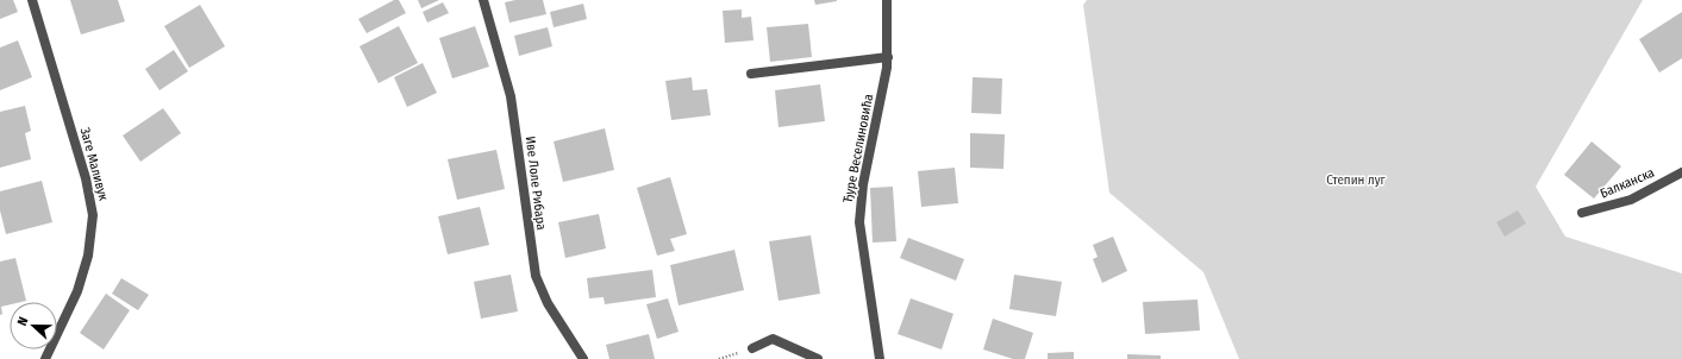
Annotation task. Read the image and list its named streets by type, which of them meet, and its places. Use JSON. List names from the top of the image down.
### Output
{
  "streets": {
    "street": [
      "Ђуре Веселиновића",
      "Заге Маливук",
      "Иве Лоле Рибара",
      "Балканска"
    ]
  },
  "parks": ["Степин луг"],
  "north": "left"
}
